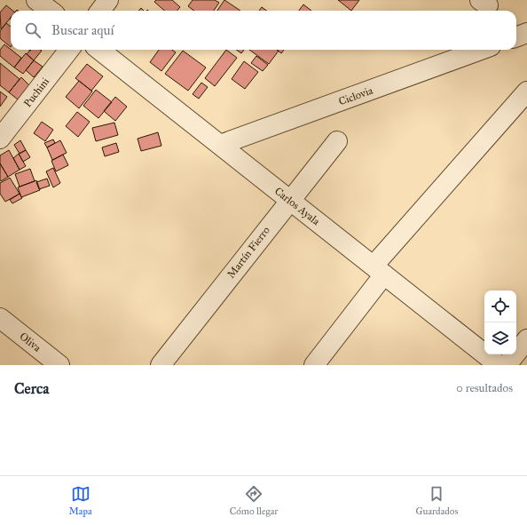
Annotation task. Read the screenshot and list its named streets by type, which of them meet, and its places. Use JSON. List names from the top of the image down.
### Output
{
  "streets": {
    "street": [
      "Puchini",
      "Ciclovia",
      "Carlos Ayala",
      "Martín Fierro",
      "Oliva"
    ]
  },
  "crossings": [
    ["Ciclovia", "Carlos Ayala"],
    ["Carlos Ayala", "Martín Fierro"]
  ],
  "page": {
    "search": "Buscar aquí",
    "heading": ["Cerca", "0 resultados"],
    "nav": ["Mapa", "Cómo llegar", "Guardados"]
  }
}
